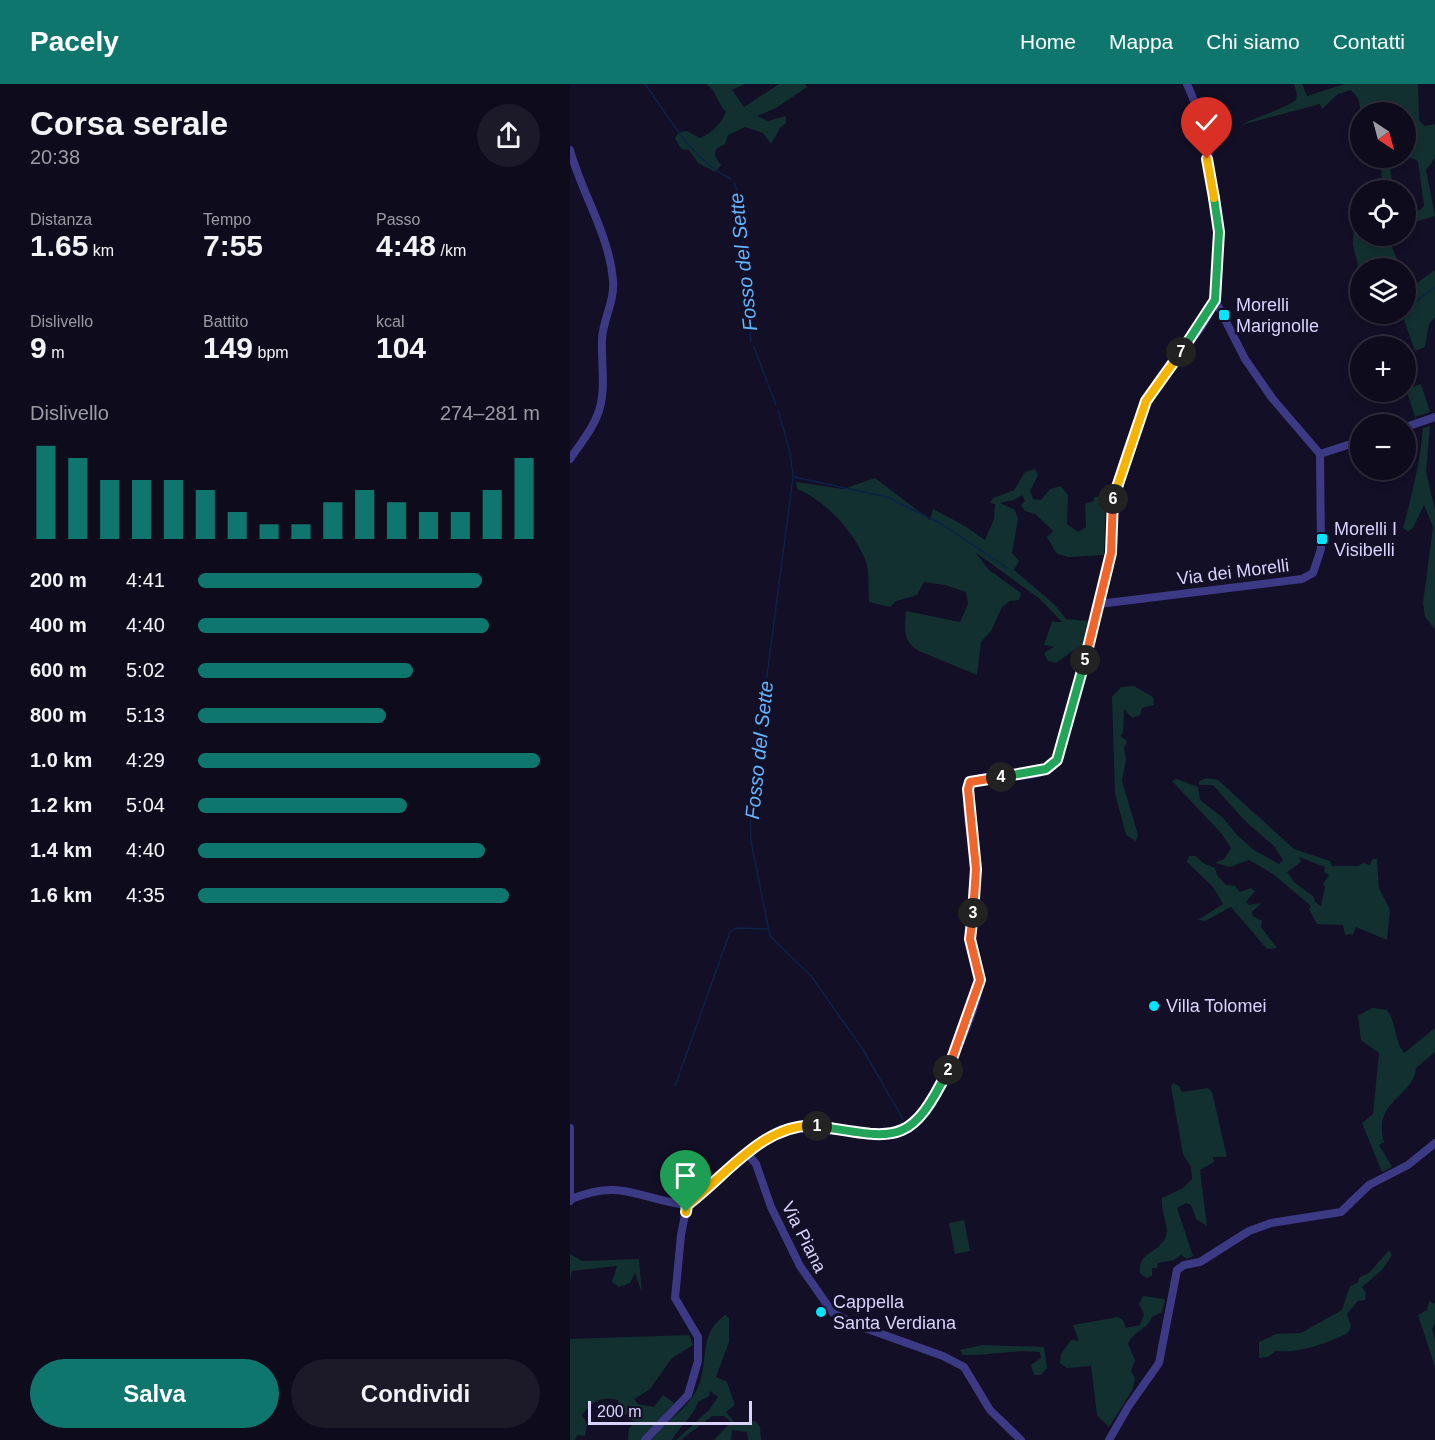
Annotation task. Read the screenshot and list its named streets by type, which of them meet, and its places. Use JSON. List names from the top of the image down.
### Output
{
  "streets": {
    "street": ["Via dei Morelli", "Via Piana"]
  },
  "water": ["Fosso del Sette"],
  "places": {
    "transit": ["Morelli Marignolle", "Morelli I Visibelli"],
    "other": ["Villa Tolomei", "Cappella Santa Verdiana"]
  },
  "scale_bar": "200 m",
  "north": "bottom right",
  "page": {
    "header": "Pacely",
    "nav": [
      "Home",
      "Mappa",
      "Chi siamo",
      "Contatti"
    ],
    "heading": ["Corsa serale", "20:38"],
    "map_buttons": ["+", "−"],
    "stats": [
      ["Distanza", "1.65 km"],
      ["Tempo", "7:55"],
      ["Passo", "4:48 /km"],
      ["Dislivello", "9 m"],
      ["Battito", "149 bpm"],
      ["kcal", "104"]
    ],
    "pins": [
      "7",
      "6",
      "5",
      "4",
      "3",
      "2",
      "1"
    ],
    "chart": ["Dislivello", "274–281 m"],
    "list": [
      {
        "name": "200 m",
        "note": "4:41"
      },
      {
        "name": "400 m",
        "note": "4:40"
      },
      {
        "name": "600 m",
        "note": "5:02"
      },
      {
        "name": "800 m",
        "note": "5:13"
      },
      {
        "name": "1.0 km",
        "note": "4:29"
      },
      {
        "name": "1.2 km",
        "note": "5:04"
      },
      {
        "name": "1.4 km",
        "note": "4:40"
      },
      {
        "name": "1.6 km",
        "note": "4:35"
      }
    ],
    "buttons": ["Salva", "Condividi"],
    "scale": "200 m"
  }
}
